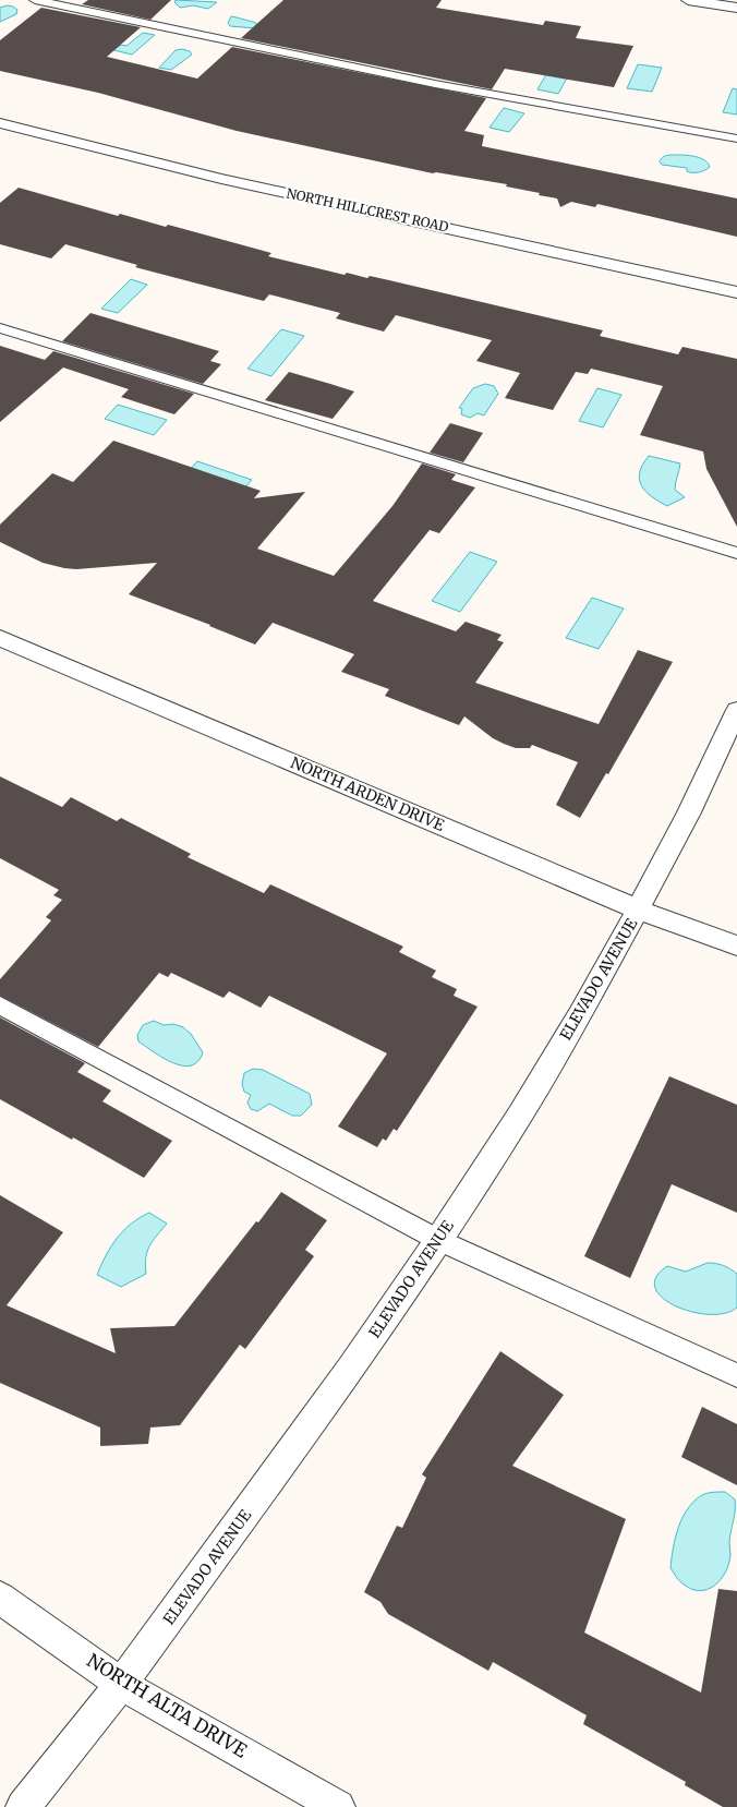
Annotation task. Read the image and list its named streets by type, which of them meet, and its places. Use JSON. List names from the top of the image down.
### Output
{
  "streets": {
    "street": [
      "NORTH HILLCREST ROAD",
      "NORTH ARDEN DRIVE",
      "ELEVADO AVENUE",
      "NORTH ALTA DRIVE"
    ]
  },
  "crossings": [
    ["NORTH ARDEN DRIVE", "ELEVADO AVENUE"],
    ["ELEVADO AVENUE", "NORTH ALTA DRIVE"]
  ]
}
